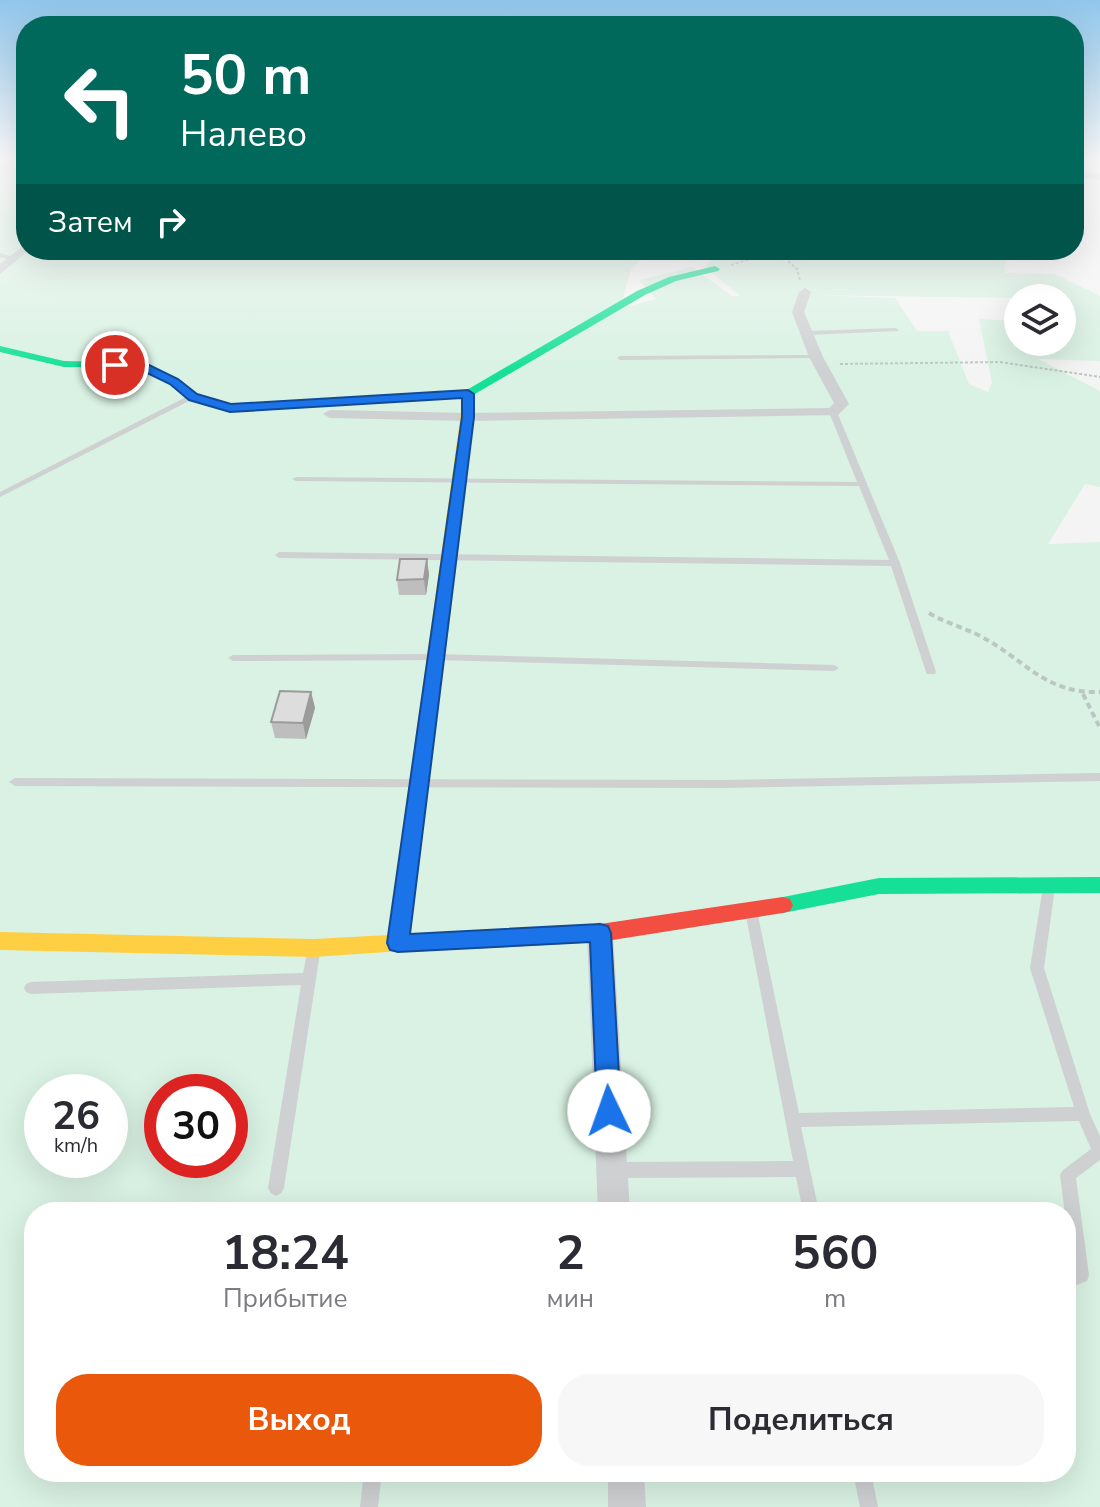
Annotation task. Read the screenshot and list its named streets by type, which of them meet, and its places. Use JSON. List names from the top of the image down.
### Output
{
  "page": {
    "turn": ["50 m", "Налево"],
    "then": "Затем",
    "speed": "26 km/h",
    "limit": "30",
    "eta": [
      "18:24",
      "Прибытие",
      "2",
      "мин",
      "560",
      "m"
    ],
    "buttons": ["Выход", "Поделиться"]
  }
}
